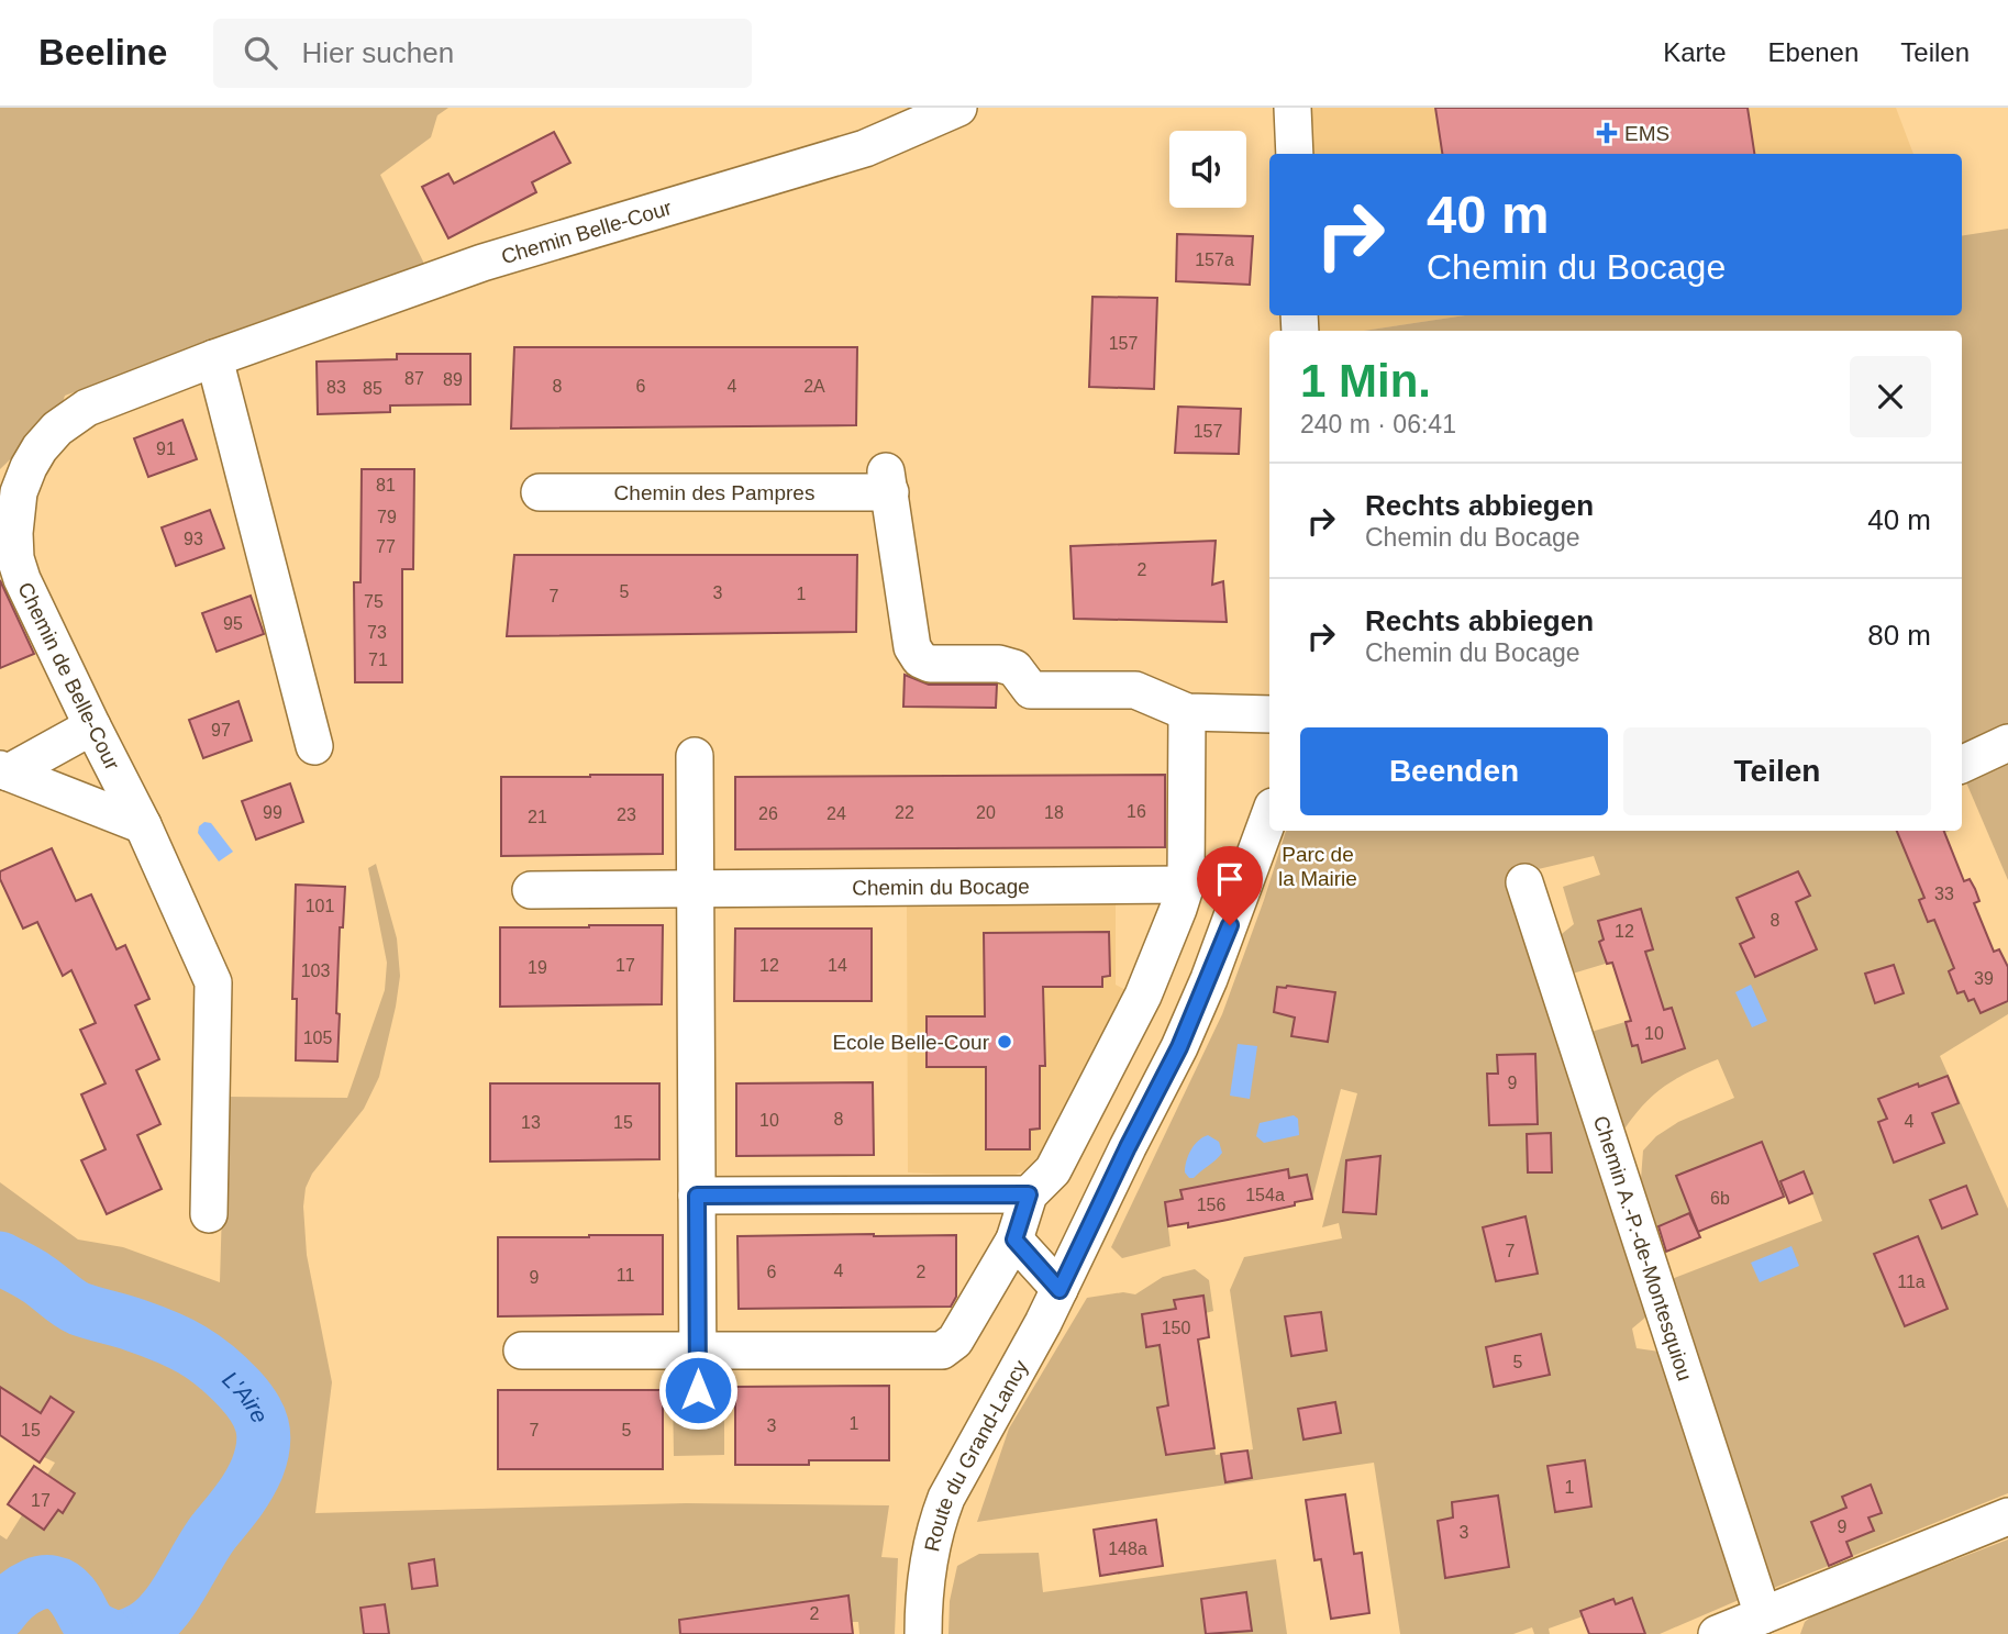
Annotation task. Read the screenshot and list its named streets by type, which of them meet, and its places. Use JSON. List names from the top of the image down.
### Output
{
  "streets": {
    "street": [
      "Chemin Belle-Cour",
      "Chemin des Pampres",
      "Chemin de Belle-Cour",
      "Chemin du Bocage",
      "Chemin A.-P.-de-Montesquiou",
      "Route du Grand-Lancy"
    ]
  },
  "crossings": [
    ["Chemin Belle-Cour", "Chemin de Belle-Cour"]
  ],
  "water": ["L'Aire"],
  "parks": ["Parc de la Mairie"],
  "places": {
    "health": ["EMS"],
    "other": ["Ecole Belle-Cour"]
  },
  "house_numbers": [
    "157a",
    "157",
    "87",
    "89",
    "8",
    "6",
    "4",
    "2A",
    "83",
    "85",
    "157",
    "91",
    "81",
    "79",
    "93",
    "77",
    "2",
    "5",
    "3",
    "1",
    "7",
    "75",
    "95",
    "73",
    "71",
    "97",
    "16",
    "99",
    "22",
    "20",
    "18",
    "26",
    "24",
    "23",
    "21",
    "33",
    "101",
    "8",
    "12",
    "17",
    "12",
    "14",
    "19",
    "103",
    "39",
    "10",
    "105",
    "9",
    "8",
    "10",
    "4",
    "13",
    "15",
    "154a",
    "6b",
    "156",
    "7",
    "4",
    "6",
    "2",
    "11",
    "9",
    "11a",
    "150",
    "5",
    "1",
    "3",
    "15",
    "7",
    "5",
    "1",
    "17",
    "9",
    "3",
    "148a",
    "2"
  ],
  "page": {
    "header": "Beeline",
    "search": "Hier suchen",
    "nav": ["Karte", "Ebenen", "Teilen"],
    "turn": ["40 m", "Chemin du Bocage"],
    "heading": ["1 Min.", "240 m · 06:41"],
    "list": [
      {
        "name": "Rechts abbiegen",
        "note": "Chemin du Bocage",
        "value": "40 m"
      },
      {
        "name": "Rechts abbiegen",
        "note": "Chemin du Bocage",
        "value": "80 m"
      }
    ],
    "buttons": ["Beenden", "Teilen"]
  }
}
